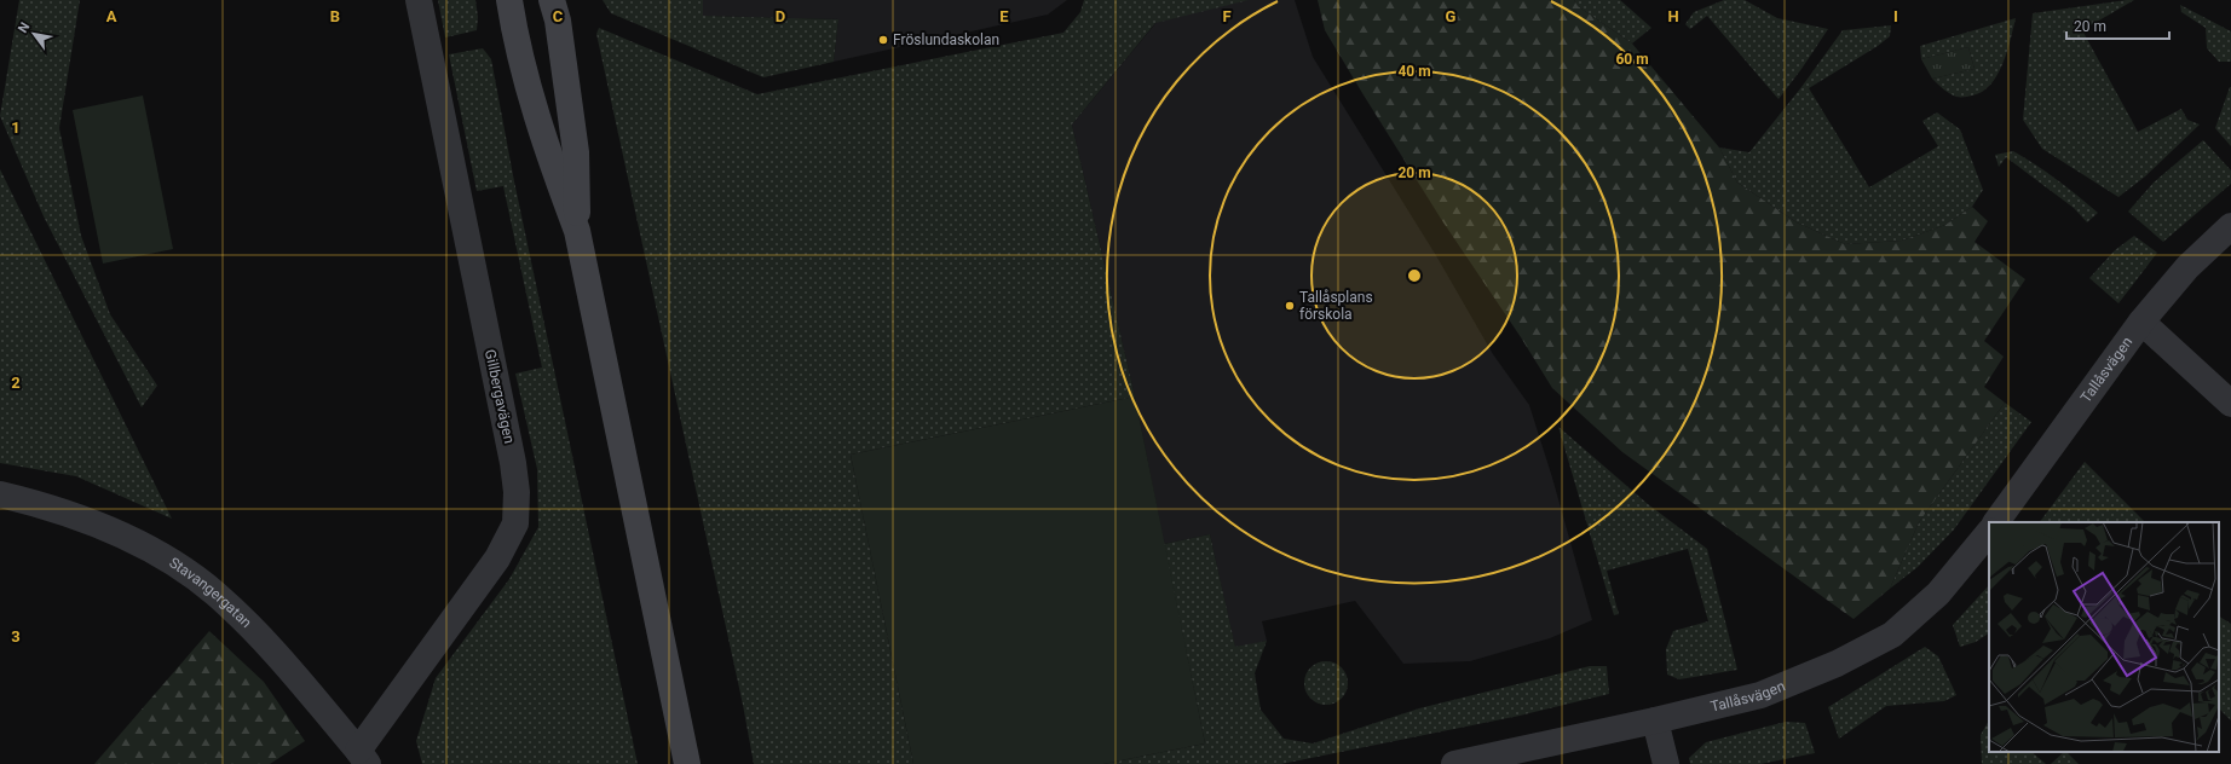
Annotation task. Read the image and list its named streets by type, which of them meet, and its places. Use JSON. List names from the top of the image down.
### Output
{
  "streets": {
    "street": ["Tallåsvägen", "Gillbergavägen", "Stavangergatan"]
  },
  "crossings": [
    ["Gillbergavägen", "Stavangergatan"]
  ],
  "places": ["Fröslundaskolan", "Tallåsplans förskola"],
  "scale_bar": "20 m",
  "north": "top left",
  "grid": {
    "columns": [
      "A",
      "B",
      "C",
      "D",
      "E",
      "F",
      "G",
      "H",
      "I"
    ],
    "rows": ["1", "2", "3"]
  },
  "rings": ["60 m", "40 m", "20 m"]
}
